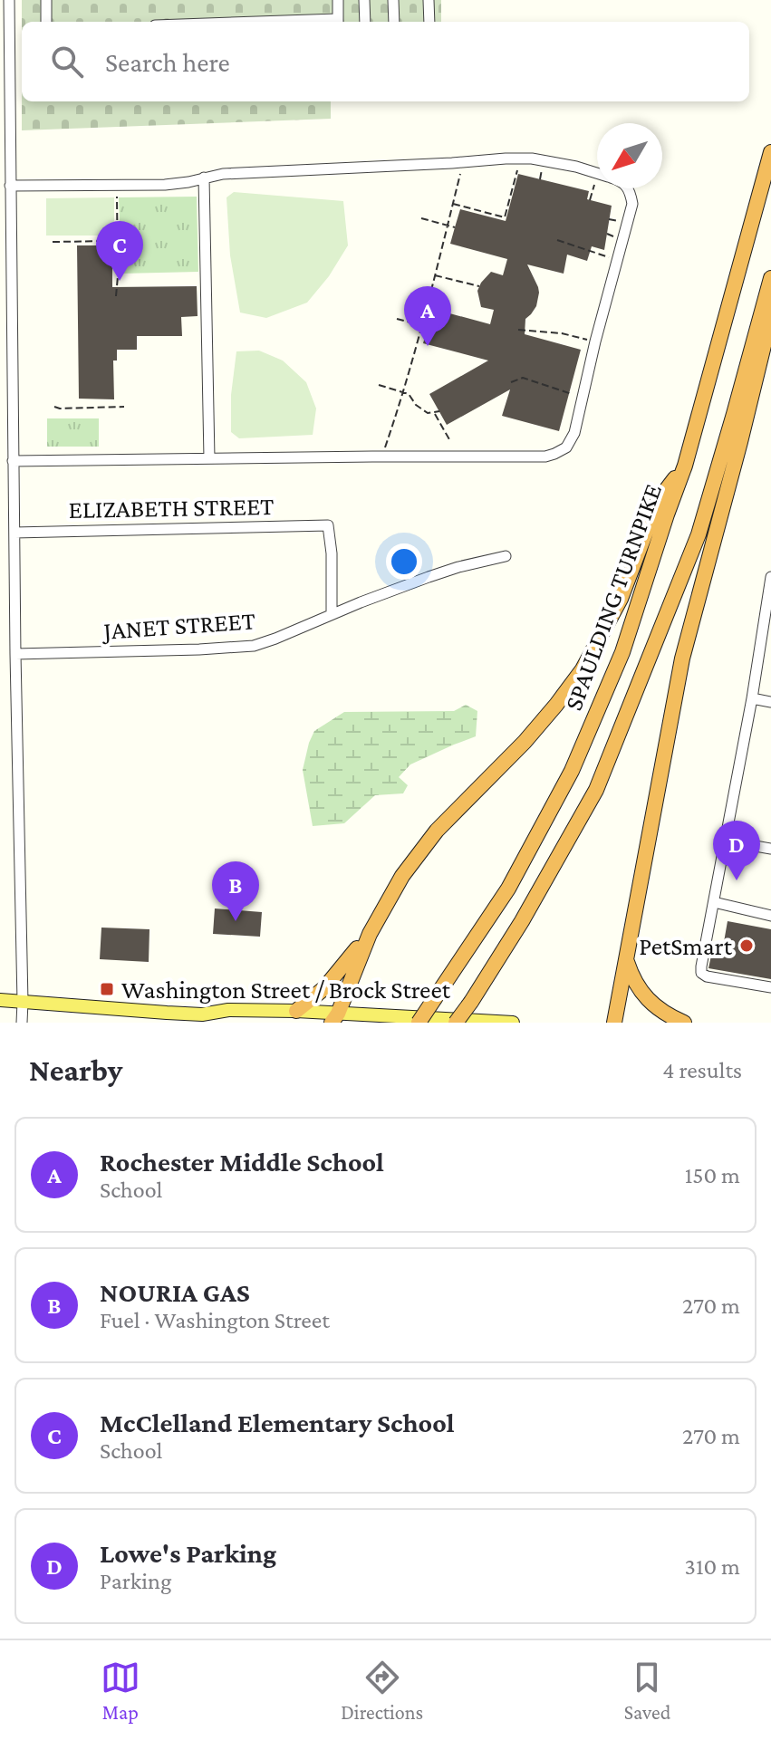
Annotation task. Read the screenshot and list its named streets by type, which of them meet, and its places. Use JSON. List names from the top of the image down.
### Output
{
  "streets": {
    "highway": ["SPAULDING TURNPIKE"],
    "street": ["ELIZABETH STREET", "JANET STREET"]
  },
  "crossings": [
    ["ELIZABETH STREET", "JANET STREET"]
  ],
  "places": {
    "other": ["PetSmart"],
    "transit": ["Washington Street / Brock Street"]
  },
  "north": "bottom left",
  "page": {
    "search": "Search here",
    "pins": [
      "C",
      "A",
      "D",
      "B"
    ],
    "heading": ["Nearby", "4 results"],
    "list": [
      {
        "mark": "A",
        "name": "Rochester Middle School",
        "note": "School",
        "value": "150 m"
      },
      {
        "mark": "B",
        "name": "NOURIA GAS",
        "note": "Fuel · Washington Street",
        "value": "270 m"
      },
      {
        "mark": "C",
        "name": "McClelland Elementary School",
        "note": "School",
        "value": "270 m"
      },
      {
        "mark": "D",
        "name": "Lowe's Parking",
        "note": "Parking",
        "value": "310 m"
      }
    ],
    "nav": ["Map", "Directions", "Saved"]
  }
}
